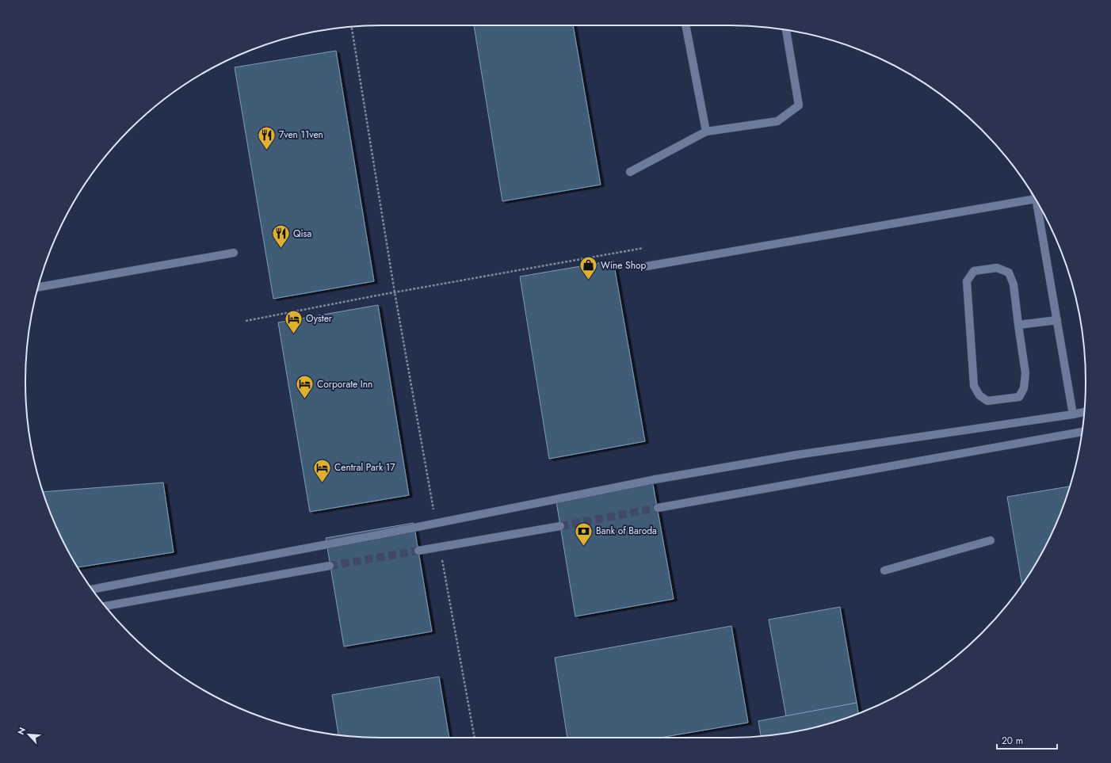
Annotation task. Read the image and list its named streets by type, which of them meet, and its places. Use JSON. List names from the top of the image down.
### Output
{
  "places": {
    "restaurant": ["7ven 11ven", "Qisa"],
    "shop": ["Wine Shop"],
    "hotel": ["Oyster", "Corporate Inn", "Central Park 17"],
    "bank": ["Bank of Baroda"]
  },
  "scale_bar": "20 m",
  "north": "top left"
}
